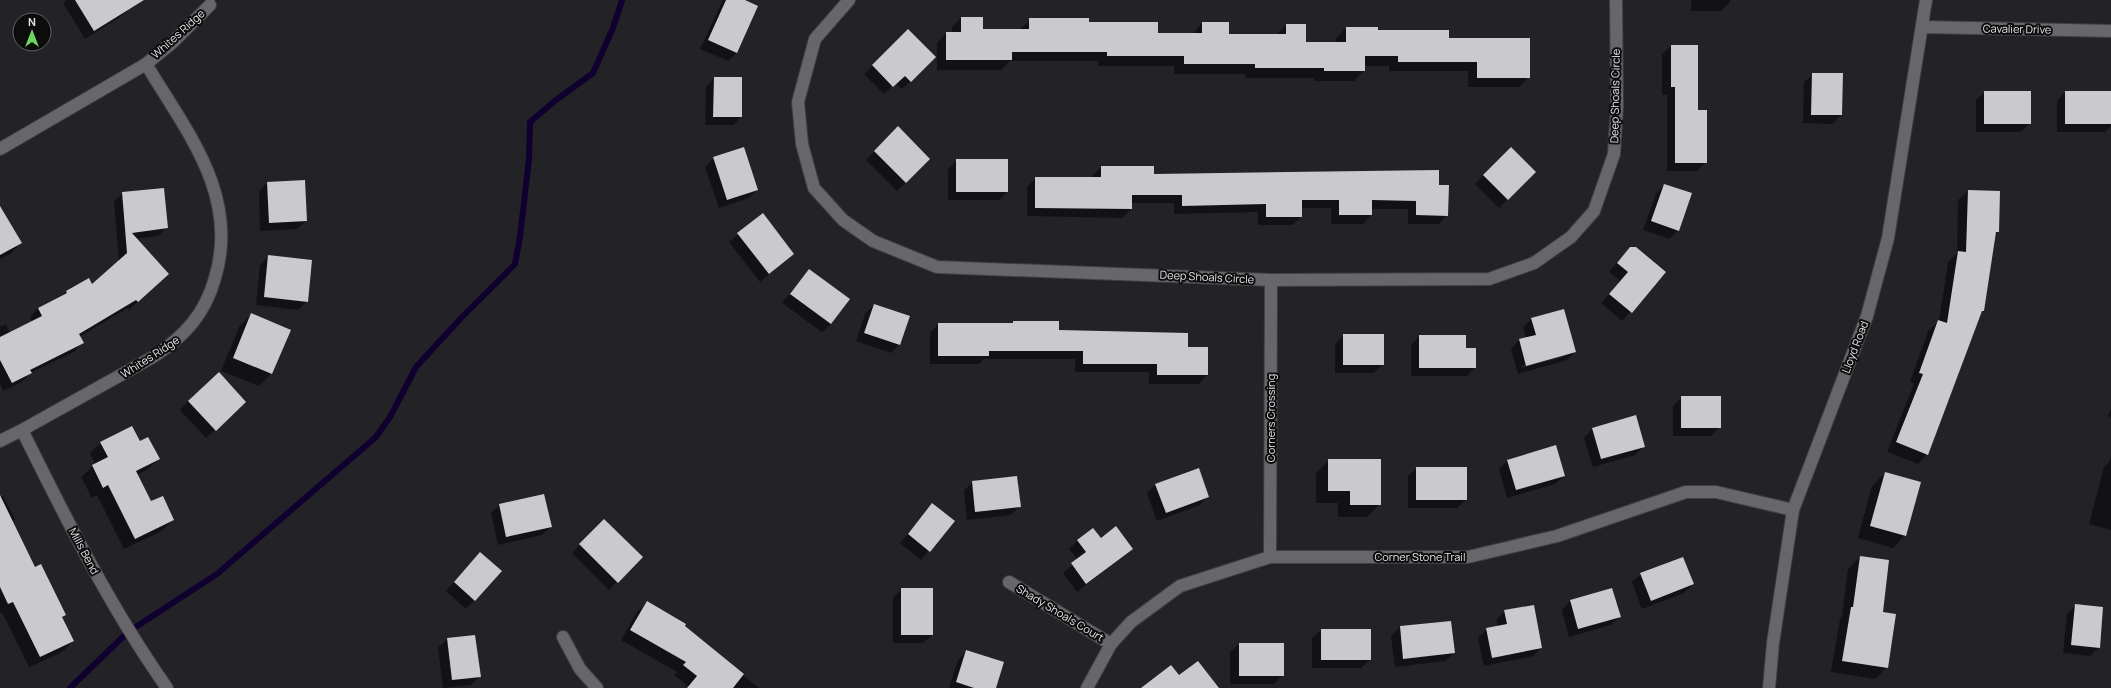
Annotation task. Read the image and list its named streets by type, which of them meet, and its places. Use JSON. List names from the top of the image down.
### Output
{
  "streets": {
    "street": [
      "Cavalier Drive",
      "Whites Ridge",
      "Deep Shoals Circle",
      "Lloyd Road",
      "Corners Crossing",
      "Mills Bend",
      "Corner Stone Trail",
      "Shady Shoals Court"
    ]
  },
  "crossings": [
    ["Cavalier Drive", "Lloyd Road"],
    ["Whites Ridge", "Mills Bend"],
    ["Deep Shoals Circle", "Corners Crossing"],
    ["Lloyd Road", "Corner Stone Trail"],
    ["Corners Crossing", "Corner Stone Trail"],
    ["Corner Stone Trail", "Shady Shoals Court"]
  ],
  "north": "top"
}
